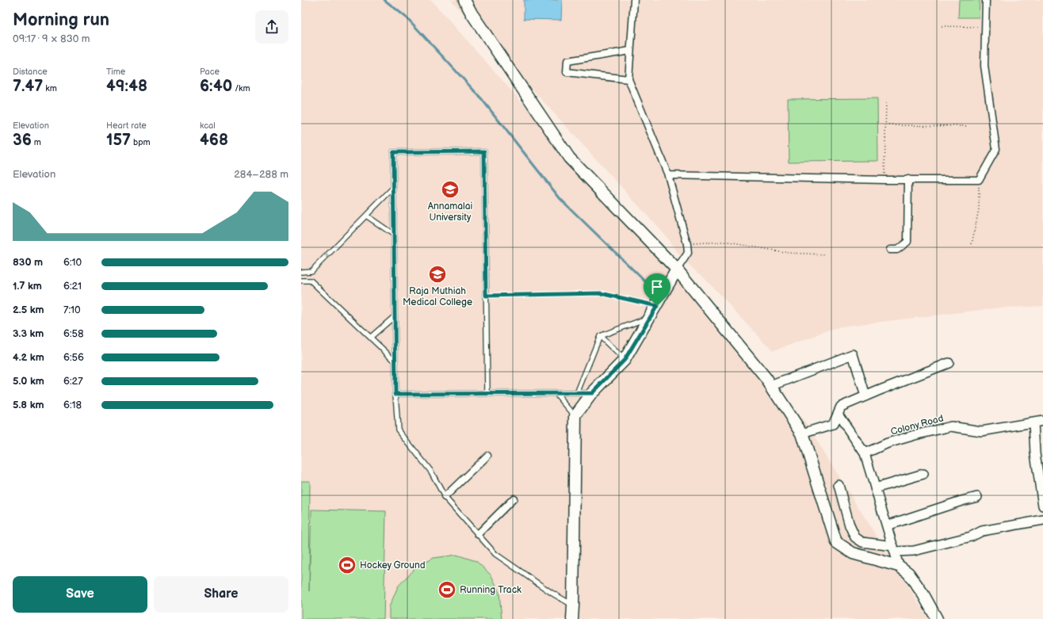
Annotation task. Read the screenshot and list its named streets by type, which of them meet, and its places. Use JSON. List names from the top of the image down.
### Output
{
  "streets": {
    "street": ["Colony Road"]
  },
  "places": {
    "school or university": ["Annamalai University", "Raja Muthiah Medical College"],
    "sports": ["Hockey Ground", "Running Track"]
  },
  "page": {
    "heading": ["Morning run", "09:17 · 9 × 830 m"],
    "stats": [
      ["Distance", "7.47 km"],
      ["Time", "49:48"],
      ["Pace", "6:40 /km"],
      ["Elevation", "36 m"],
      ["Heart rate", "157 bpm"],
      ["kcal", "468"]
    ],
    "chart": ["Elevation", "284–288 m"],
    "list": [
      {
        "name": "830 m",
        "note": "6:10"
      },
      {
        "name": "1.7 km",
        "note": "6:21"
      },
      {
        "name": "2.5 km",
        "note": "7:10"
      },
      {
        "name": "3.3 km",
        "note": "6:58"
      },
      {
        "name": "4.2 km",
        "note": "6:56"
      },
      {
        "name": "5.0 km",
        "note": "6:27"
      },
      {
        "name": "5.8 km",
        "note": "6:18"
      }
    ],
    "buttons": ["Save", "Share"]
  }
}
